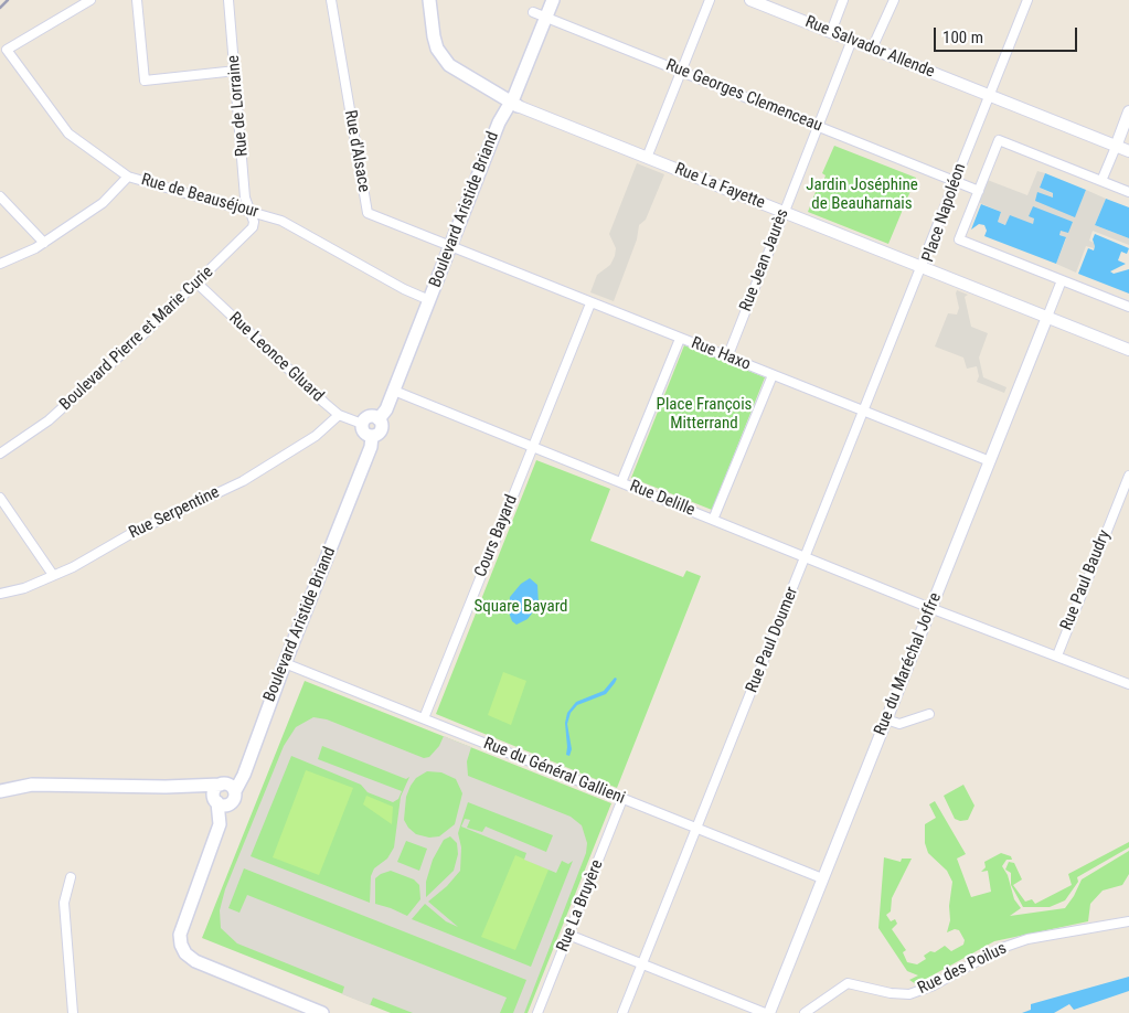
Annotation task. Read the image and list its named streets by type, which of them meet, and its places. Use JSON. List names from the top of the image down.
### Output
{
  "streets": {
    "main road": ["Boulevard Aristide Briand"],
    "street": [
      "Rue Salvador Allende",
      "Rue Georges Clemenceau",
      "Rue de Lorraine",
      "Rue d'Alsace",
      "Rue La Fayette",
      "Rue de Beauséjour",
      "Place Napoléon",
      "Rue Jean Jaurès",
      "Boulevard Pierre et Marie Curie",
      "Rue Haxo",
      "Rue Leonce Gluard",
      "Rue Delille",
      "Rue Serpentine",
      "Cours Bayard",
      "Rue Paul Baudry",
      "Rue Paul Doumer",
      "Rue du Maréchal Joffre",
      "Rue du Général Gallieni",
      "Rue La Bruyère",
      "Rue des Poilus"
    ]
  },
  "crossings": [
    ["Rue Salvador Allende", "Place Napoléon"],
    ["Rue Salvador Allende", "Rue Jean Jaurès"],
    ["Rue Georges Clemenceau", "Boulevard Aristide Briand"],
    ["Rue Georges Clemenceau", "Place Napoléon"],
    ["Rue Georges Clemenceau", "Rue Jean Jaurès"],
    ["Rue de Lorraine", "Rue de Beauséjour"],
    ["Rue de Lorraine", "Boulevard Pierre et Marie Curie"],
    ["Rue d'Alsace", "Boulevard Aristide Briand"],
    ["Rue d'Alsace", "Rue Haxo"],
    ["Rue La Fayette", "Boulevard Aristide Briand"],
    ["Rue La Fayette", "Place Napoléon"],
    ["Rue La Fayette", "Rue Jean Jaurès"],
    ["Rue La Fayette", "Rue Paul Doumer"],
    ["Rue de Beauséjour", "Boulevard Aristide Briand"],
    ["Rue de Beauséjour", "Boulevard Pierre et Marie Curie"],
    ["Boulevard Aristide Briand", "Rue Haxo"],
    ["Boulevard Aristide Briand", "Rue Leonce Gluard"],
    ["Boulevard Aristide Briand", "Rue Delille"],
    ["Boulevard Aristide Briand", "Rue du Général Gallieni"],
    ["Place Napoléon", "Rue Paul Doumer"],
    ["Place Napoléon", "Rue du Maréchal Joffre"],
    ["Rue Jean Jaurès", "Rue Haxo"],
    ["Boulevard Pierre et Marie Curie", "Rue Leonce Gluard"],
    ["Rue Haxo", "Cours Bayard"],
    ["Rue Haxo", "Rue Paul Doumer"],
    ["Rue Haxo", "Rue du Maréchal Joffre"],
    ["Rue Leonce Gluard", "Rue Serpentine"],
    ["Rue Delille", "Cours Bayard"],
    ["Rue Delille", "Rue Paul Baudry"],
    ["Rue Delille", "Rue Paul Doumer"],
    ["Rue Delille", "Rue du Maréchal Joffre"],
    ["Cours Bayard", "Rue du Général Gallieni"],
    ["Rue Paul Doumer", "Rue du Général Gallieni"],
    ["Rue du Maréchal Joffre", "Rue du Général Gallieni"],
    ["Rue du Général Gallieni", "Rue La Bruyère"]
  ],
  "parks": ["Jardin Joséphine de Beauharnais", "Place François Mitterrand", "Square Bayard"],
  "scale_bar": "100 m"
}
